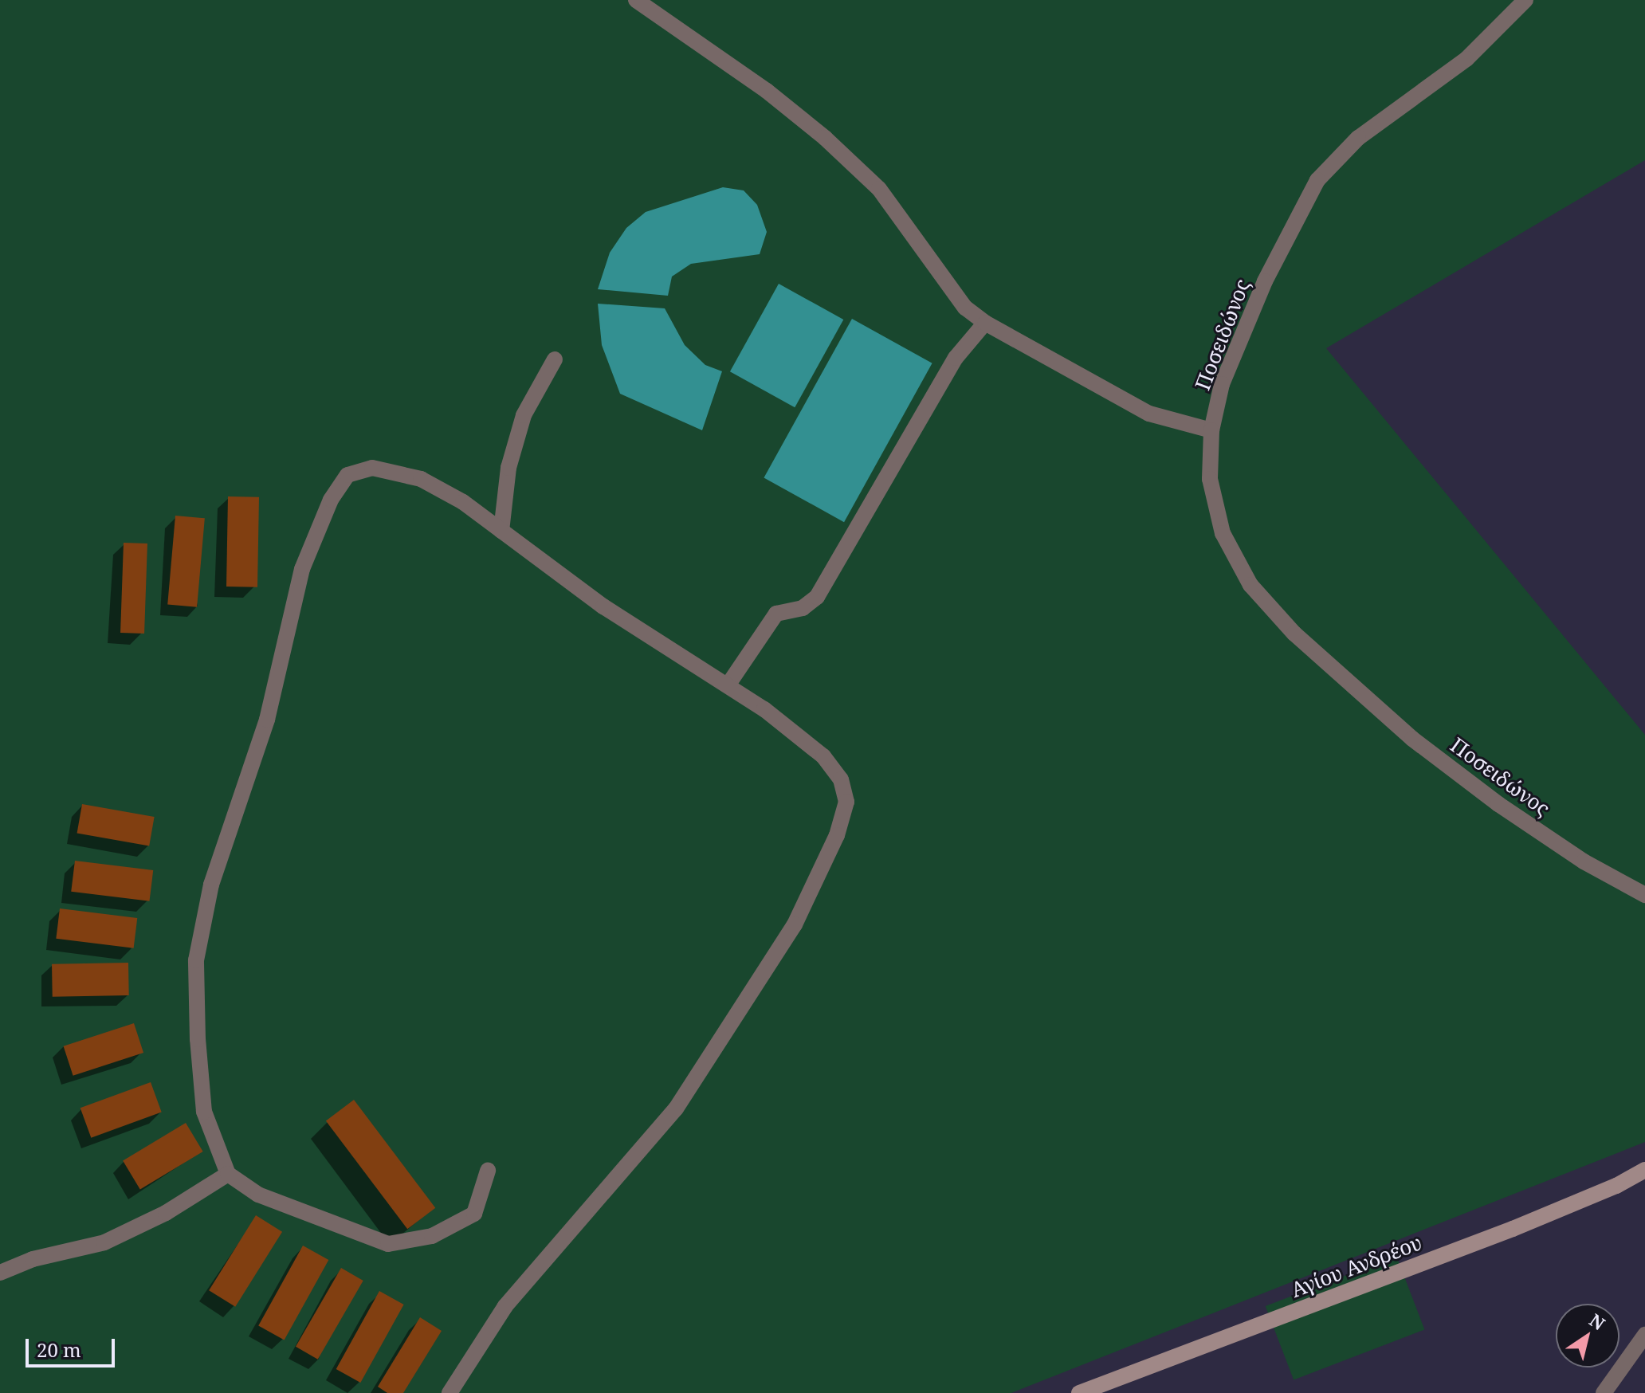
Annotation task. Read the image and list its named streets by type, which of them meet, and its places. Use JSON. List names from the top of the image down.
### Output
{
  "streets": {
    "main road": ["Αγίου Ανδρέου"],
    "street": ["Ποσειδώνος"]
  },
  "scale_bar": "20 m",
  "north": "top right"
}
